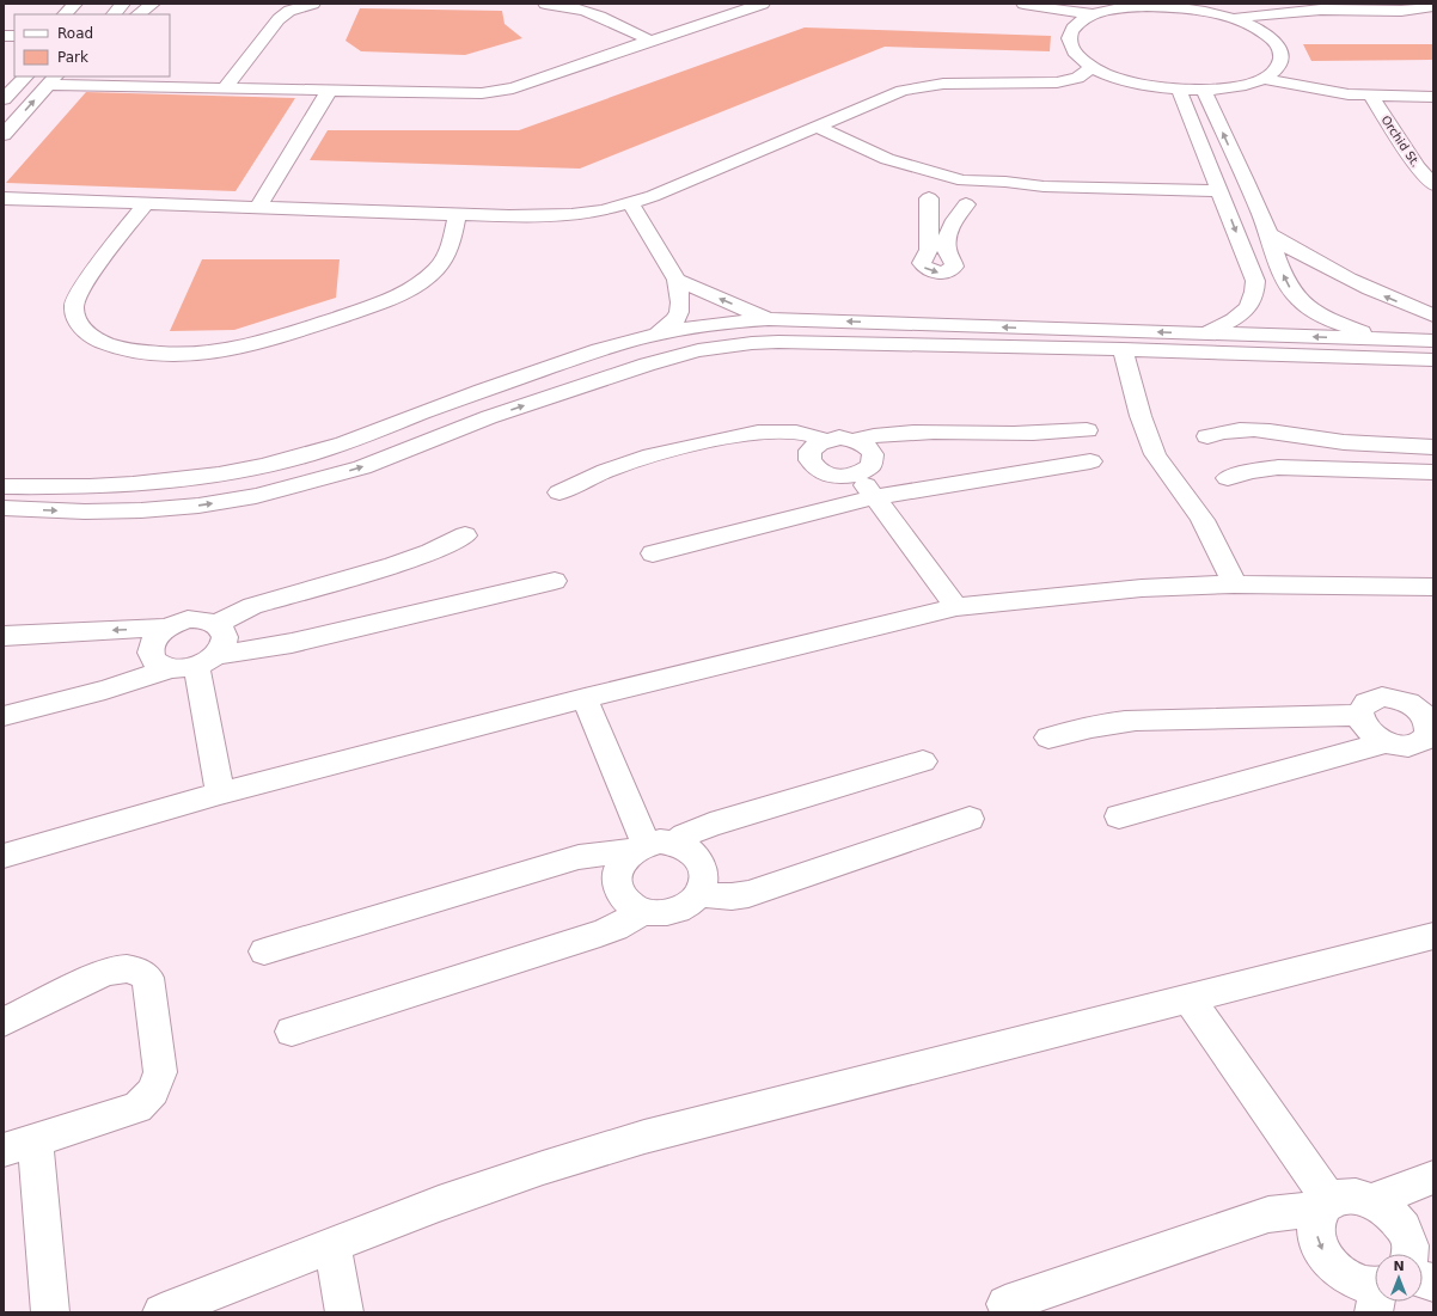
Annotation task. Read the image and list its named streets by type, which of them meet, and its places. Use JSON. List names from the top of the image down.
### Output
{
  "streets": {
    "street": ["Orchid St."]
  },
  "legend": ["Road", "Park"],
  "north": "top"
}
